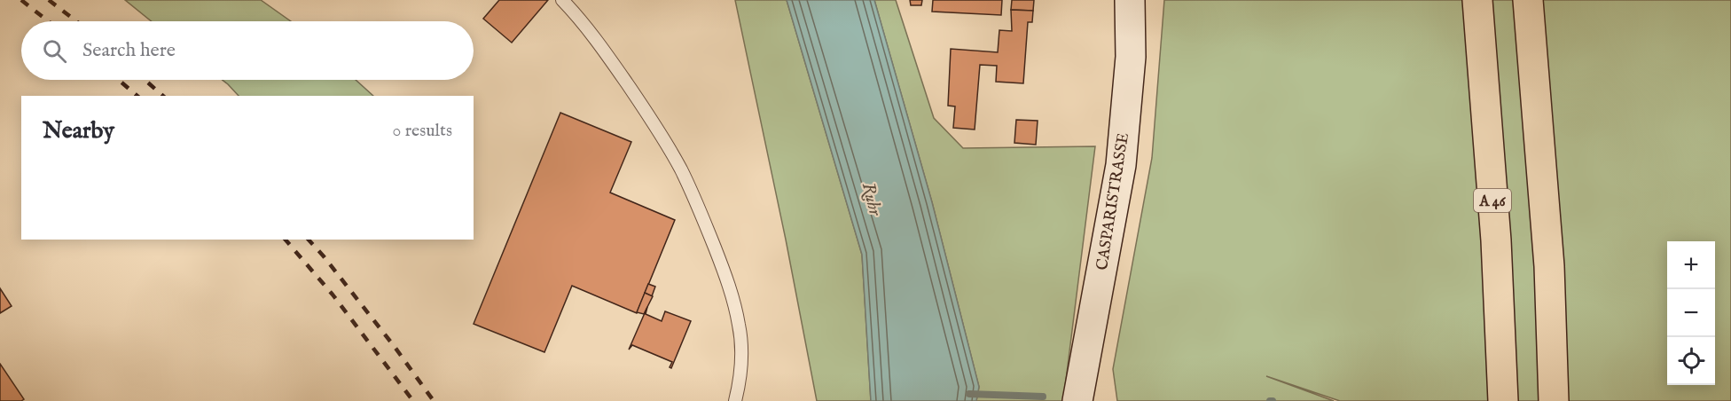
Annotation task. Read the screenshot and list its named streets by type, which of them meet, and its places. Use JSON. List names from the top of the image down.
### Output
{
  "streets": {
    "highway": ["A 46"],
    "main road": ["CASPARISTRASSE"]
  },
  "water": ["Ruhr"],
  "page": {
    "search": "Search here",
    "heading": ["Nearby", "0 results"],
    "map_buttons": ["+", "−"]
  }
}
